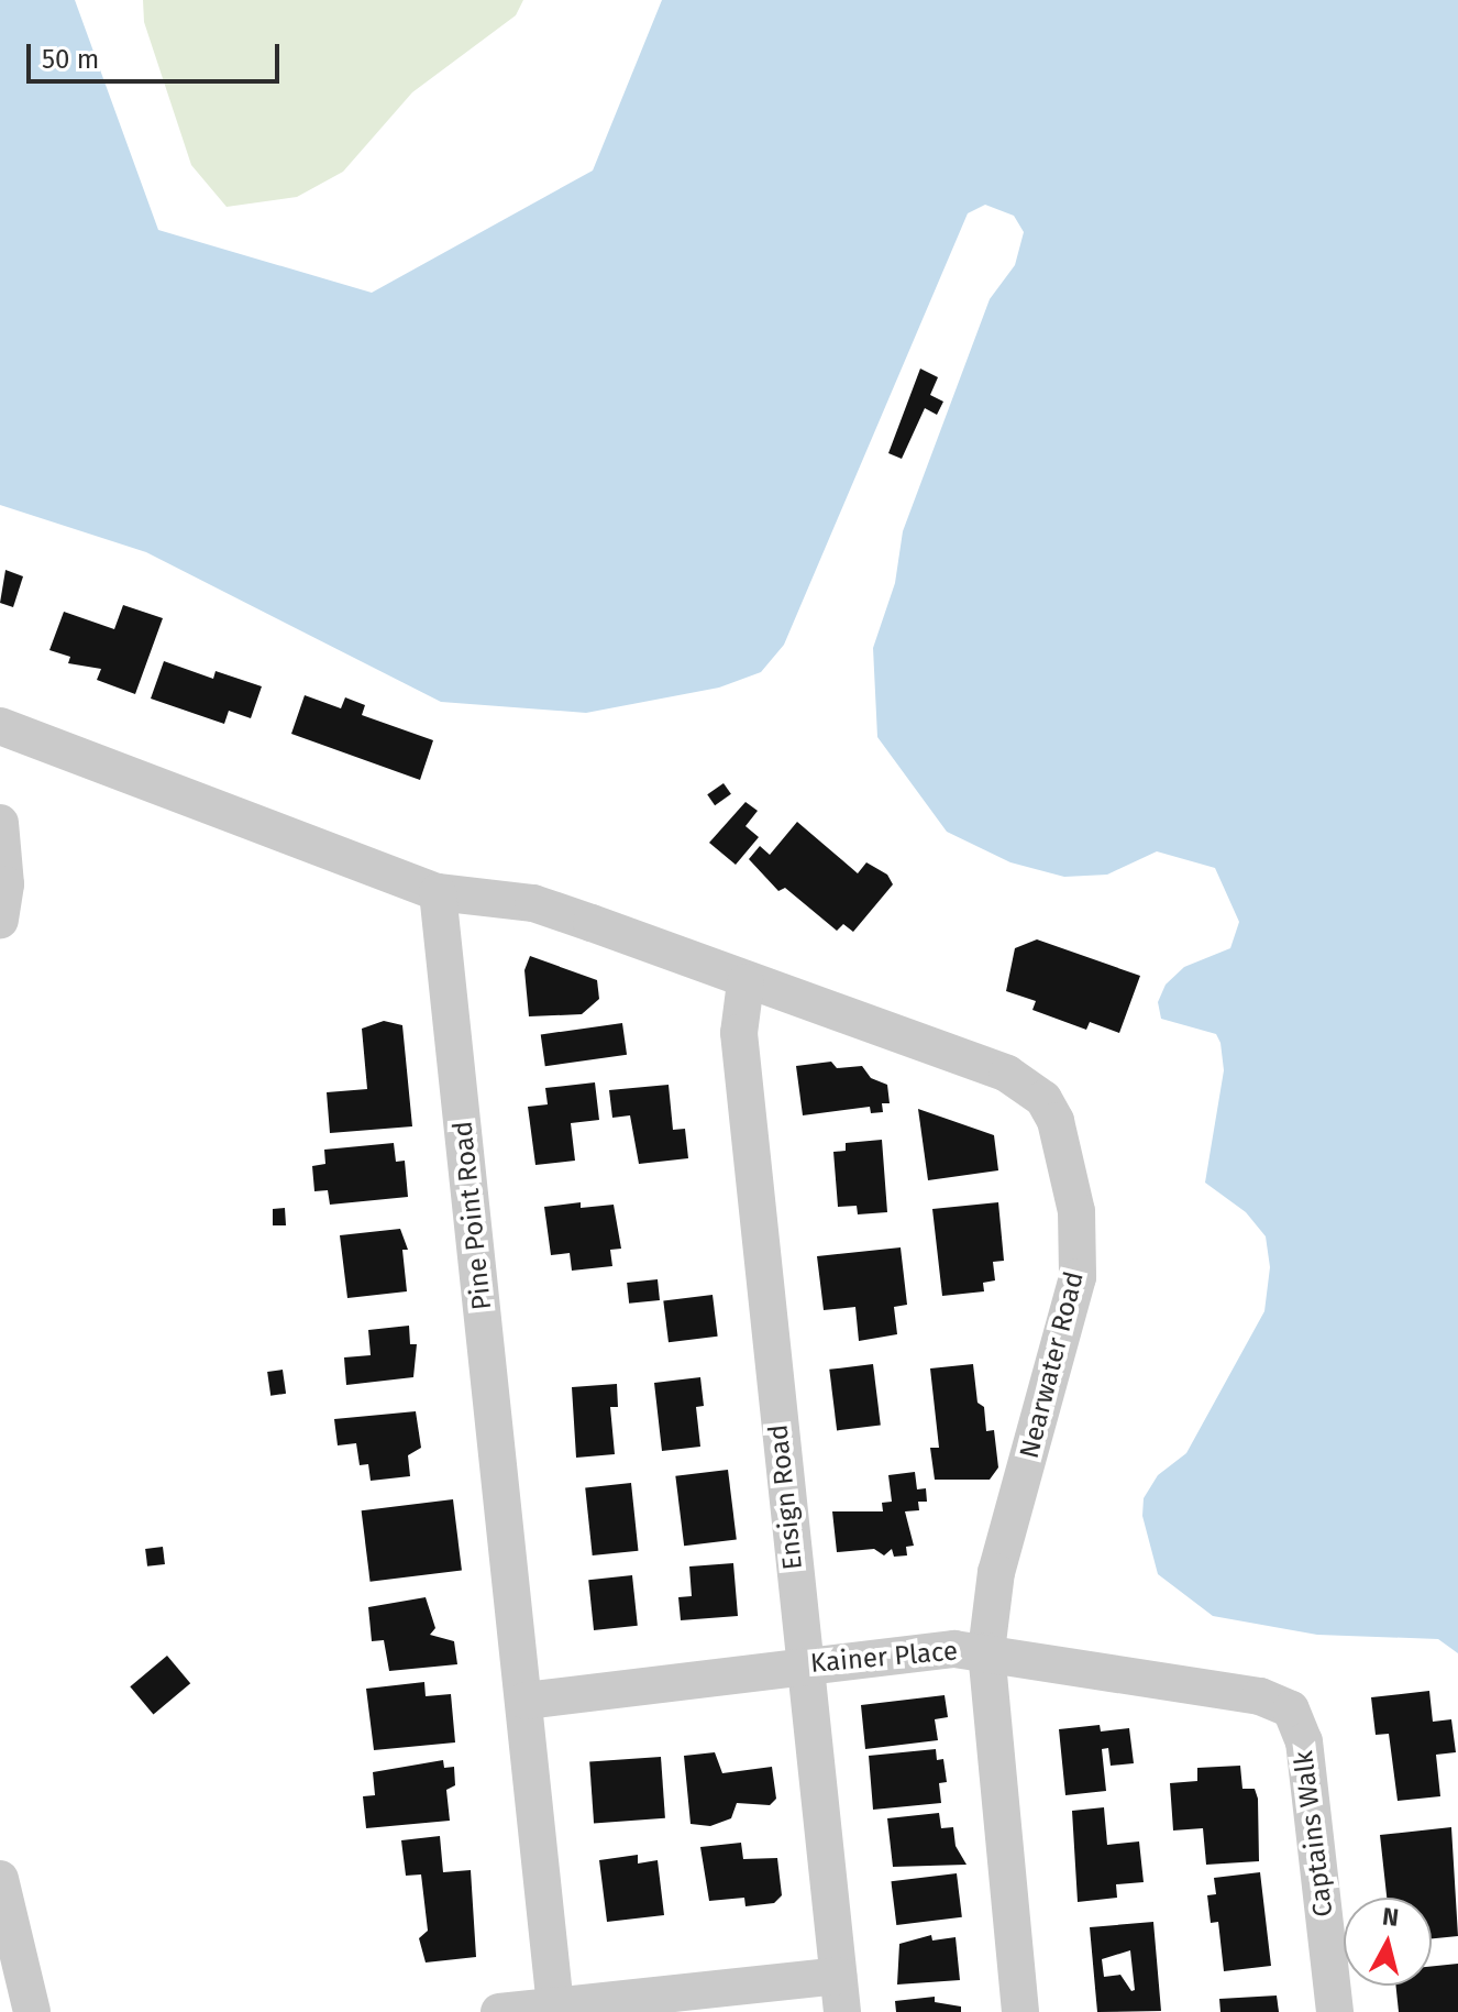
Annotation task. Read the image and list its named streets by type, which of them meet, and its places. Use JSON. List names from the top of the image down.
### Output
{
  "streets": {
    "street": [
      "Pine Point Road",
      "Nearwater Road",
      "Ensign Road",
      "Kainer Place",
      "Captains Walk"
    ]
  },
  "crossings": [
    ["Pine Point Road", "Nearwater Road"],
    ["Pine Point Road", "Kainer Place"],
    ["Nearwater Road", "Ensign Road"],
    ["Nearwater Road", "Kainer Place"],
    ["Ensign Road", "Kainer Place"],
    ["Kainer Place", "Captains Walk"]
  ],
  "scale_bar": "50 m",
  "north": "top"
}
